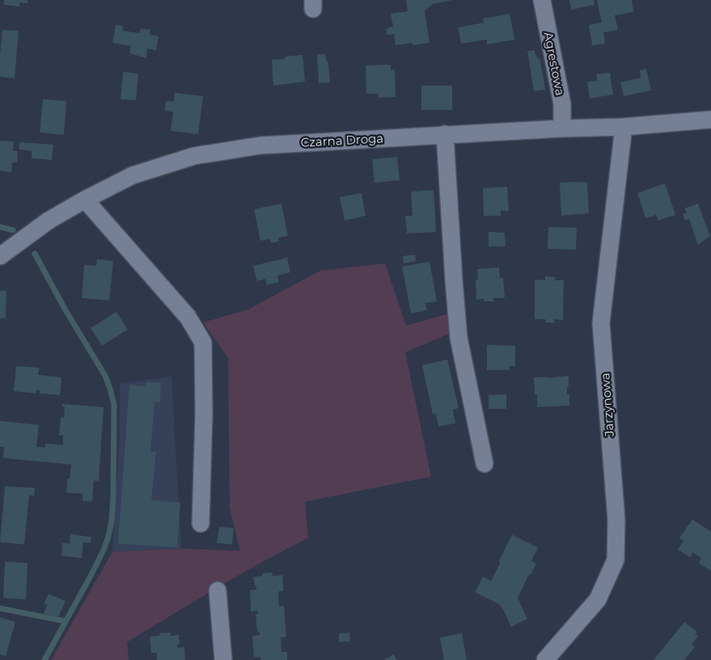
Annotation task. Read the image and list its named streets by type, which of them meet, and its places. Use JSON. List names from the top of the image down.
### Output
{
  "streets": {
    "street": ["Agrestowa", "Czarna Droga", "Jarzynowa"]
  },
  "crossings": [
    ["Agrestowa", "Czarna Droga"],
    ["Czarna Droga", "Jarzynowa"]
  ]
}
